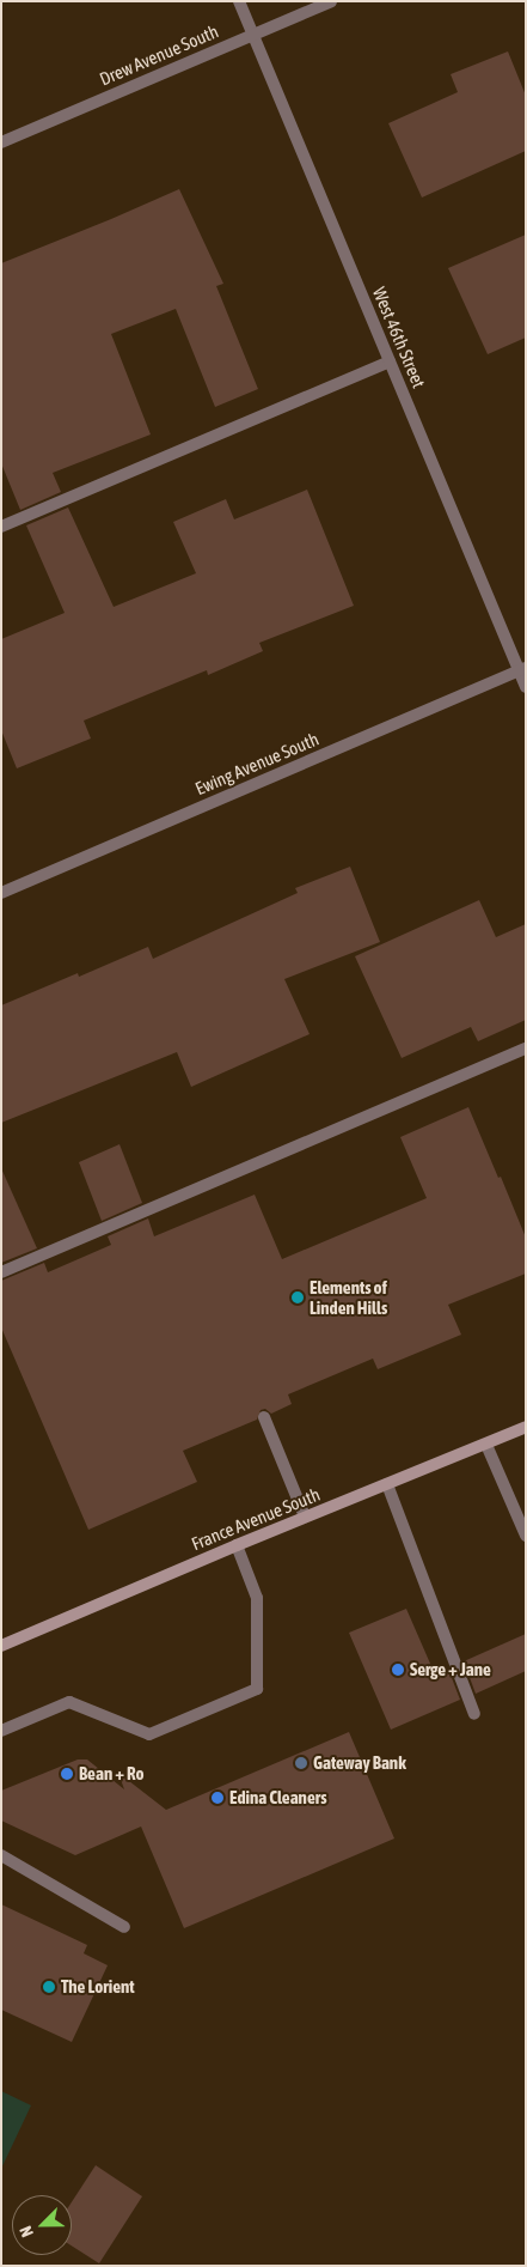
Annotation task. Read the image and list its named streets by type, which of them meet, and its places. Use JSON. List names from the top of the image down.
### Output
{
  "streets": {
    "main road": ["France Avenue South"],
    "street": ["Drew Avenue South", "West 46th Street", "Ewing Avenue South"]
  },
  "crossings": [
    ["Drew Avenue South", "West 46th Street"],
    ["West 46th Street", "Ewing Avenue South"]
  ],
  "places": [
    "Elements of Linden Hills",
    "Serge + Jane",
    "Gateway Bank",
    "Bean + Ro",
    "Edina Cleaners",
    "The Lorient"
  ],
  "north": "bottom left"
}
